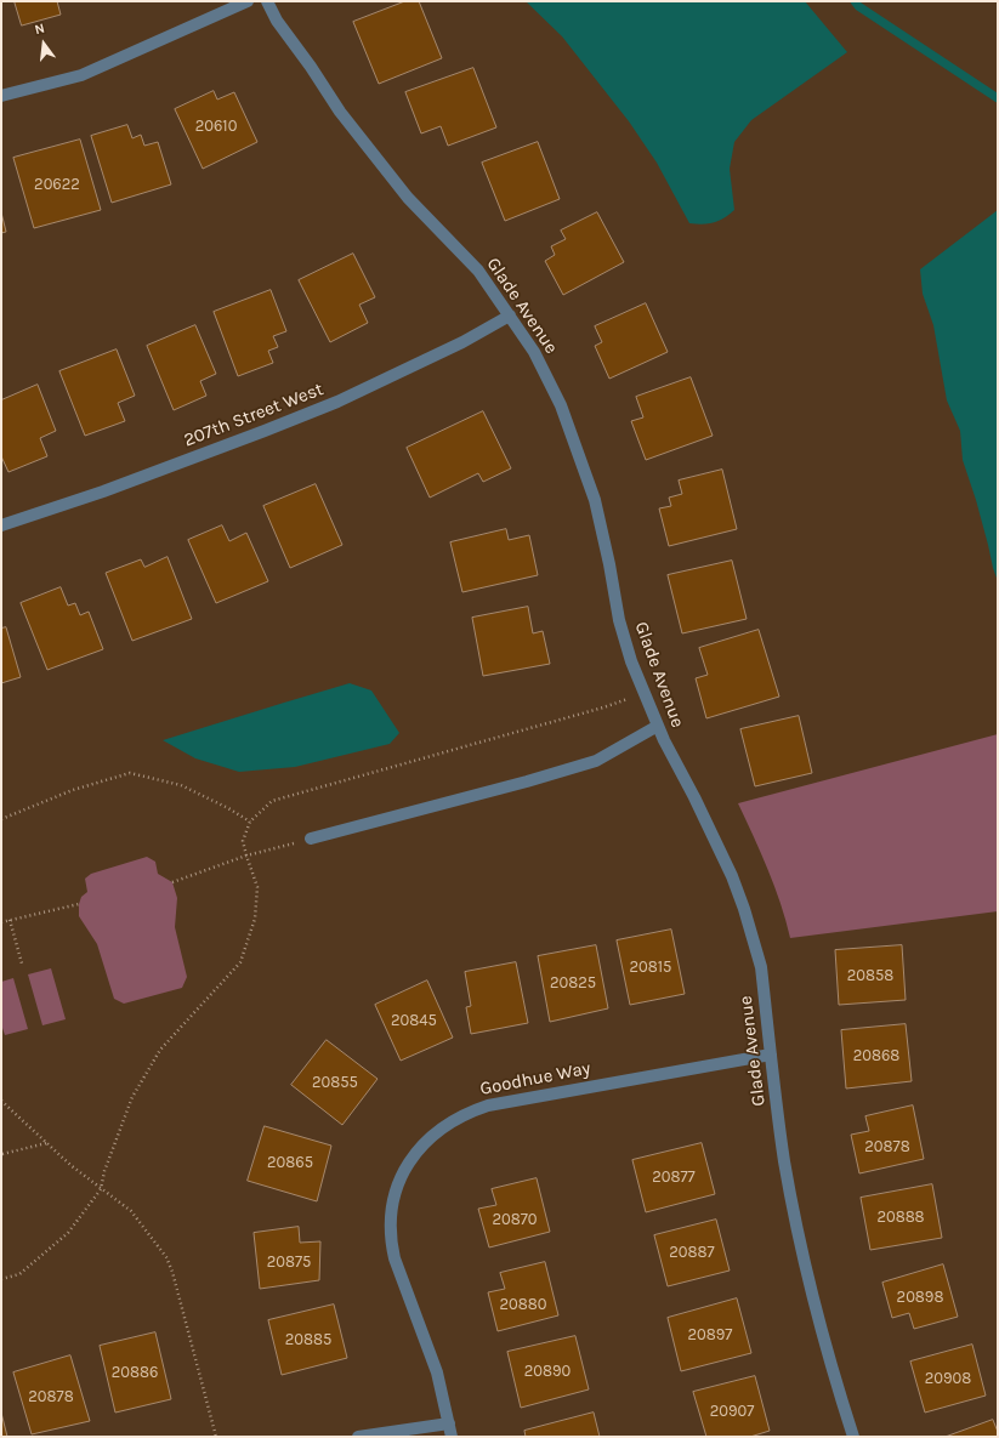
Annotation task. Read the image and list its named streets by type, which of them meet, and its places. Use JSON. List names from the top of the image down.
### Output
{
  "streets": {
    "street": ["Glade Avenue", "207th Street West", "Goodhue Way"]
  },
  "crossings": [
    ["Glade Avenue", "207th Street West"],
    ["Glade Avenue", "Goodhue Way"]
  ],
  "house_numbers": [
    "20610",
    "20622",
    "20815",
    "20858",
    "20825",
    "20845",
    "20868",
    "20855",
    "20878",
    "20865",
    "20877",
    "20888",
    "20870",
    "20887",
    "20875",
    "20898",
    "20880",
    "20897",
    "20885",
    "20890",
    "20886",
    "20908",
    "20878",
    "20907"
  ],
  "north": "top"
}
